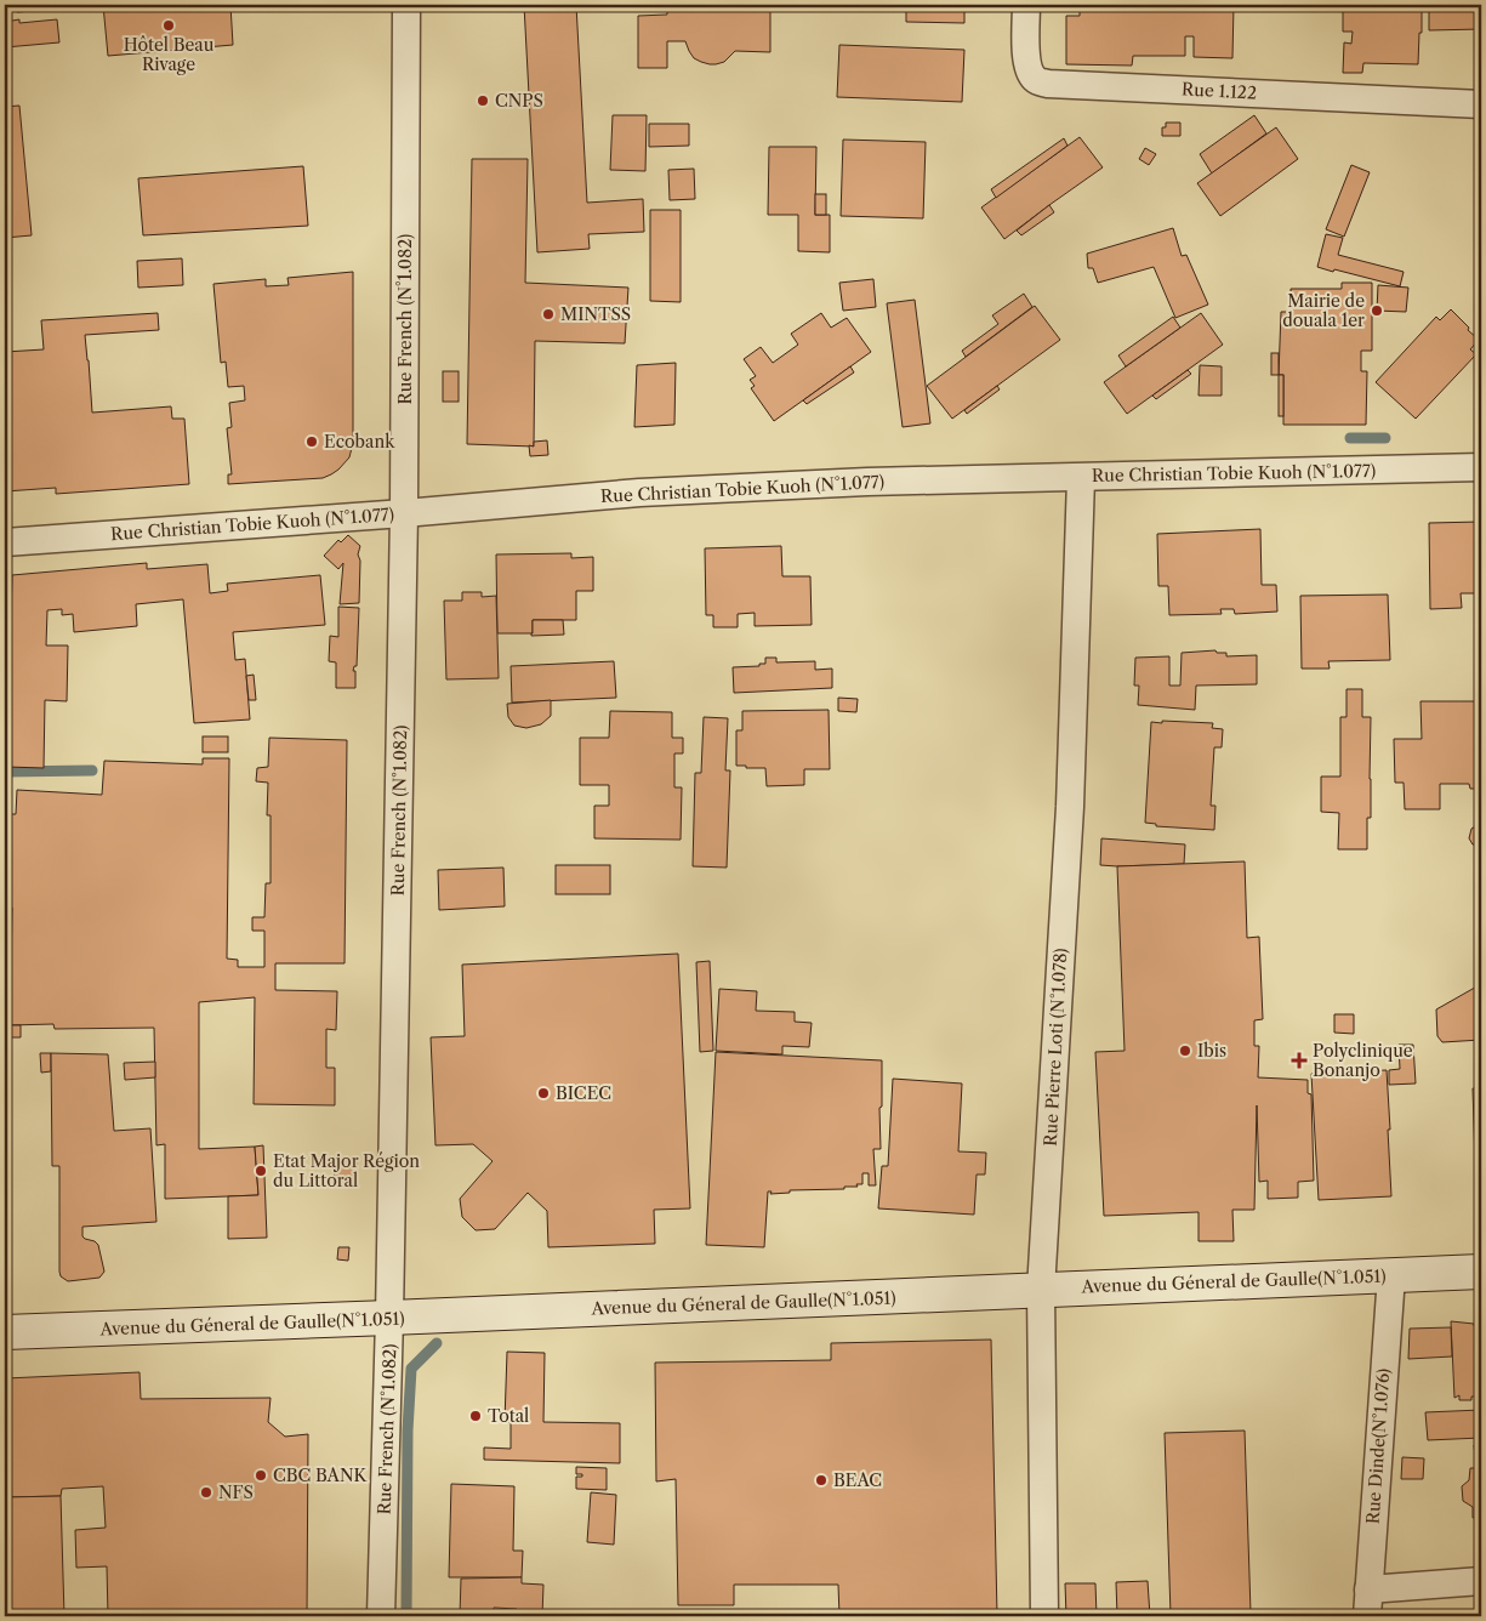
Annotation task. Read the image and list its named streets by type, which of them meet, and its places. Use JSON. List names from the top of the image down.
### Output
{
  "streets": {
    "main road": ["Avenue du Géneral de Gaulle(N°1.051)"],
    "street": [
      "Rue 1.122",
      "Rue French (N°1.082)",
      "Rue Christian Tobie Kuoh (N°1.077)",
      "Rue Pierre Loti (N°1.078)",
      "Rue Dinde(N°1.076)"
    ]
  },
  "crossings": [
    ["Rue French (N°1.082)", "Rue Christian Tobie Kuoh (N°1.077)"],
    ["Rue French (N°1.082)", "Avenue du Géneral de Gaulle(N°1.051)"],
    ["Rue Christian Tobie Kuoh (N°1.077)", "Rue Pierre Loti (N°1.078)"],
    ["Rue Pierre Loti (N°1.078)", "Avenue du Géneral de Gaulle(N°1.051)"],
    ["Avenue du Géneral de Gaulle(N°1.051)", "Rue Dinde(N°1.076)"]
  ],
  "places": {
    "other": [
      "Hôtel Beau Rivage",
      "CNPS",
      "Mairie de douala 1er",
      "MINTSS",
      "Ecobank",
      "Ibis",
      "BICEC",
      "Etat Major Région du Littoral",
      "Total",
      "CBC BANK",
      "BEAC",
      "NFS"
    ],
    "health": ["Polyclinique Bonanjo"]
  }
}
